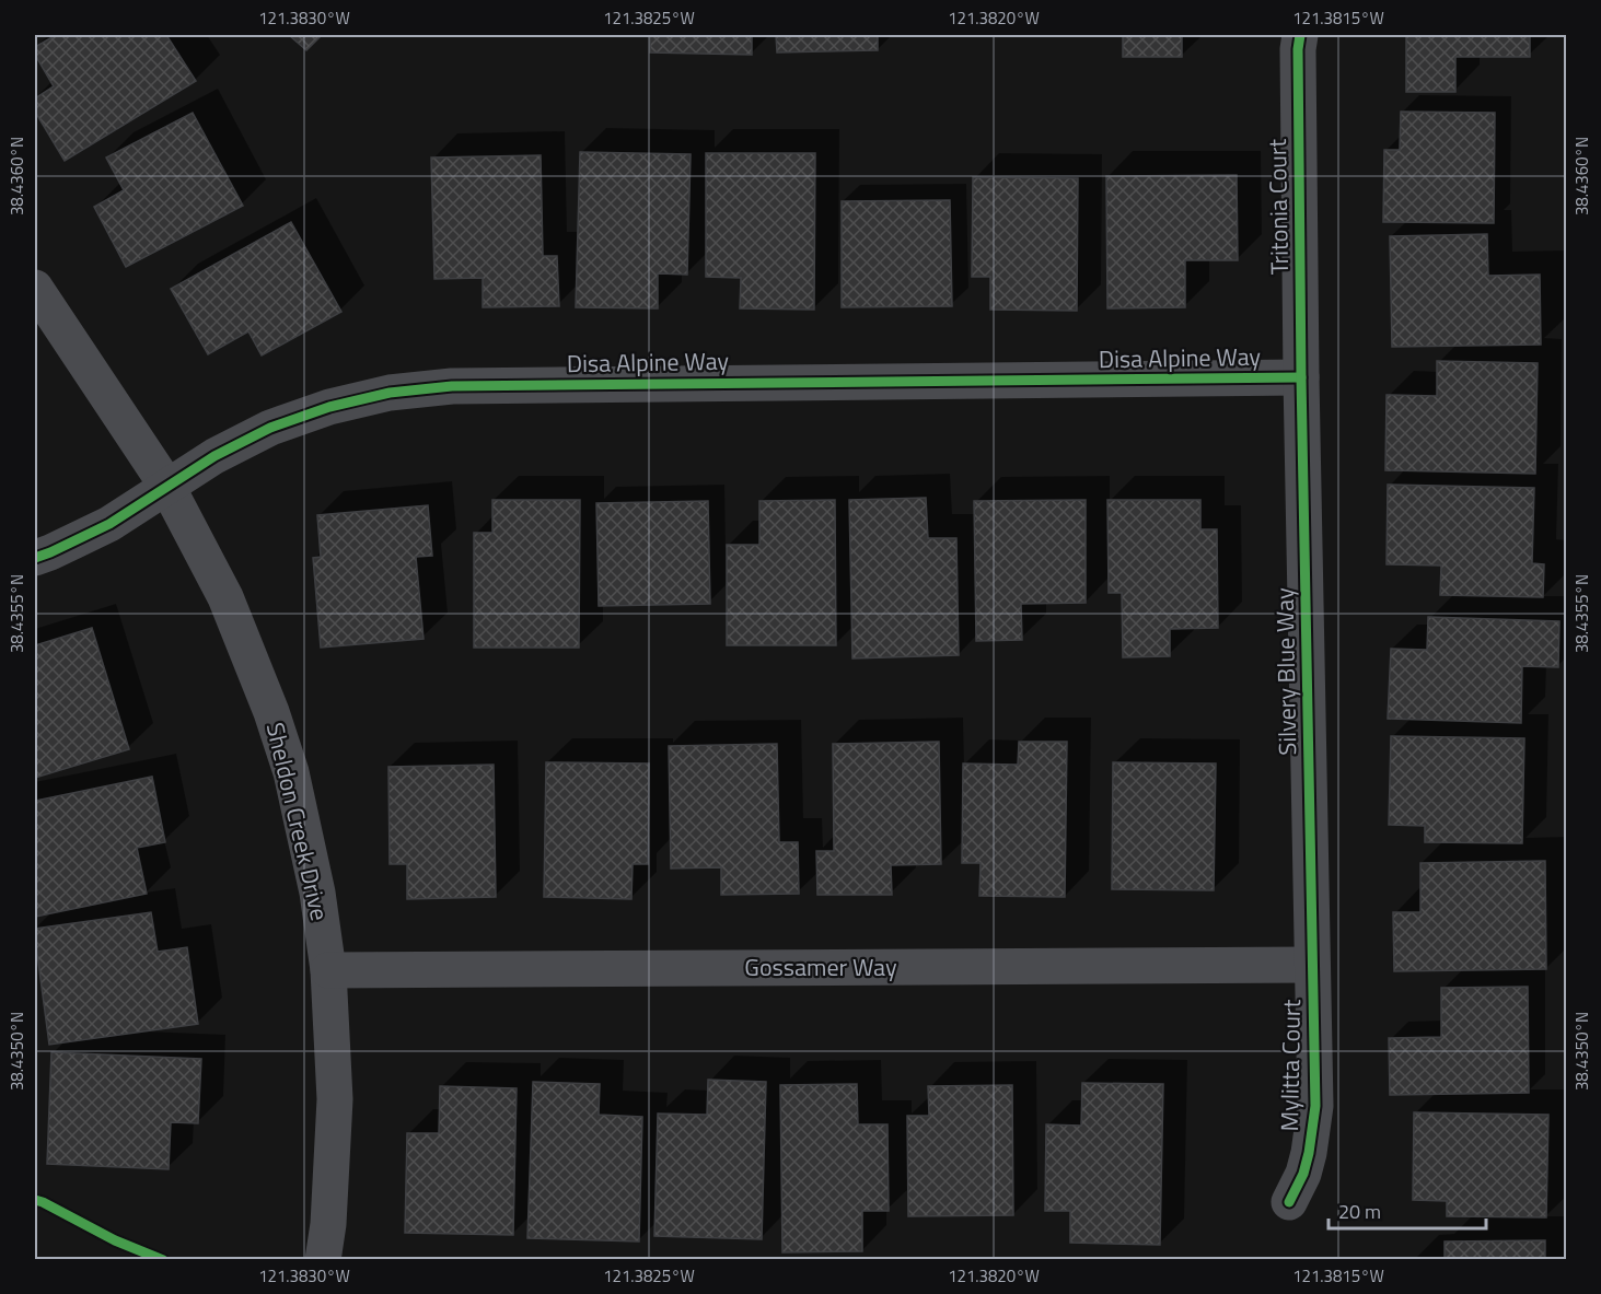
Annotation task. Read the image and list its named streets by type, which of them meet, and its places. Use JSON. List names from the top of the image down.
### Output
{
  "streets": {
    "street": [
      "Tritonia Court",
      "Disa Alpine Way",
      "Silvery Blue Way",
      "Sheldon Creek Drive",
      "Gossamer Way",
      "Mylitta Court"
    ]
  },
  "crossings": [
    ["Tritonia Court", "Disa Alpine Way"],
    ["Tritonia Court", "Silvery Blue Way"],
    ["Disa Alpine Way", "Silvery Blue Way"],
    ["Disa Alpine Way", "Sheldon Creek Drive"],
    ["Silvery Blue Way", "Gossamer Way"],
    ["Silvery Blue Way", "Mylitta Court"],
    ["Sheldon Creek Drive", "Gossamer Way"],
    ["Gossamer Way", "Mylitta Court"]
  ],
  "scale_bar": "20 m",
  "coordinates": [
    "121.3830°W",
    "121.3825°W",
    "121.3820°W",
    "121.3815°W",
    "38.4360°N",
    "38.4355°N",
    "38.4350°N"
  ]
}
